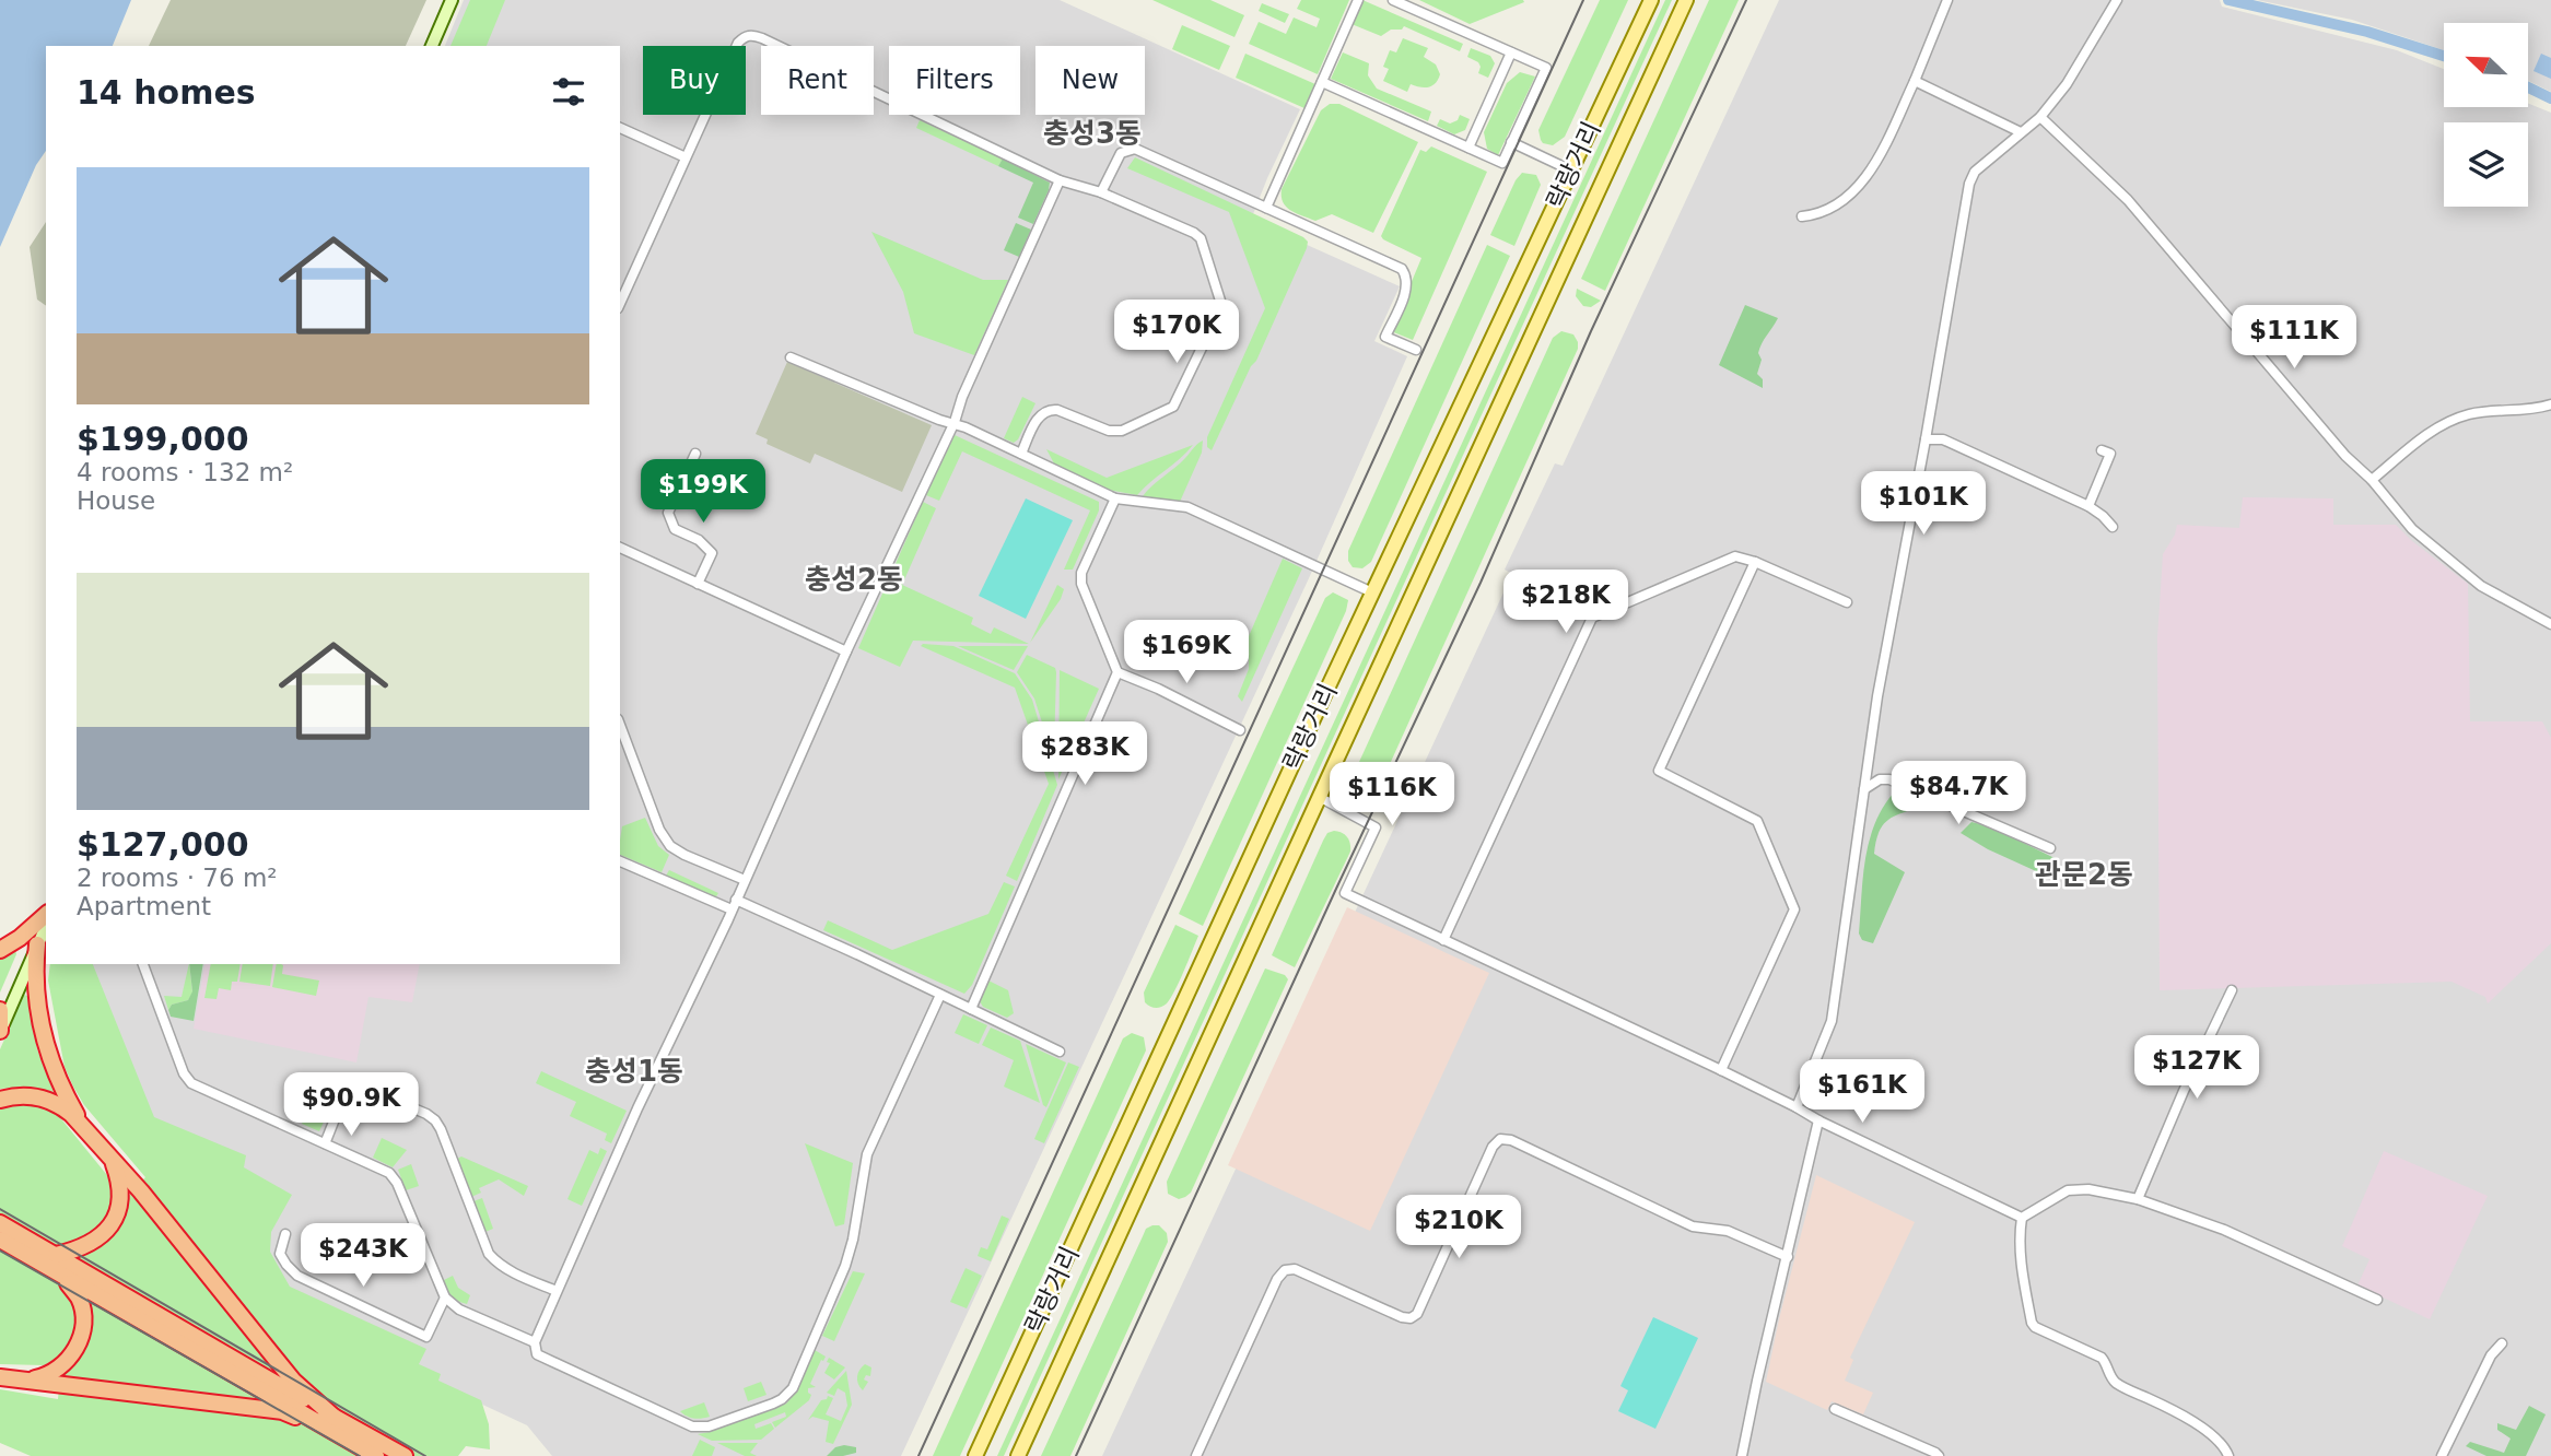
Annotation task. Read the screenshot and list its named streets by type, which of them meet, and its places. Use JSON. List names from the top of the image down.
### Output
{
  "streets": {
    "main road": ["락랑거리"]
  },
  "districts": [
    "충성3동",
    "충성2동",
    "관문2동",
    "충성1동"
  ],
  "north": "top left",
  "page": {
    "chip": [
      "Buy",
      "Rent",
      "Filters",
      "New"
    ],
    "heading": "14 homes",
    "list": [
      {
        "name": "$199,000",
        "note": "4 rooms · 132 m² · House"
      },
      {
        "name": "$127,000",
        "note": "2 rooms · 76 m² · Apartment"
      }
    ],
    "price": [
      "$170K",
      "$111K",
      "$199K",
      "$101K",
      "$218K",
      "$169K",
      "$283K",
      "$84.7K",
      "$116K",
      "$127K",
      "$161K",
      "$90.9K",
      "$210K",
      "$243K"
    ]
  }
}
